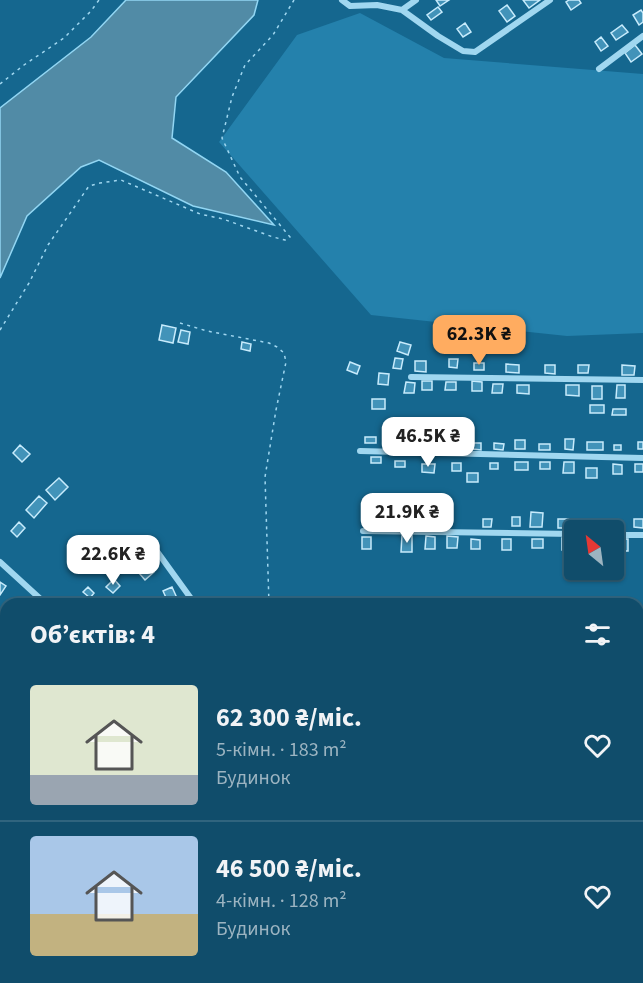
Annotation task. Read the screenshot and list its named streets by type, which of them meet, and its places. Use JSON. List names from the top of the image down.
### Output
{
  "north": "top left",
  "page": {
    "price": [
      "62.3K ₴",
      "46.5K ₴",
      "21.9K ₴",
      "22.6K ₴"
    ],
    "heading": "Об’єктів: 4",
    "list": [
      {
        "name": "62 300 ₴/міс.",
        "note": "5-кімн. · 183 m² · Будинок"
      },
      {
        "name": "46 500 ₴/міс.",
        "note": "4-кімн. · 128 m² · Будинок"
      }
    ]
  }
}
